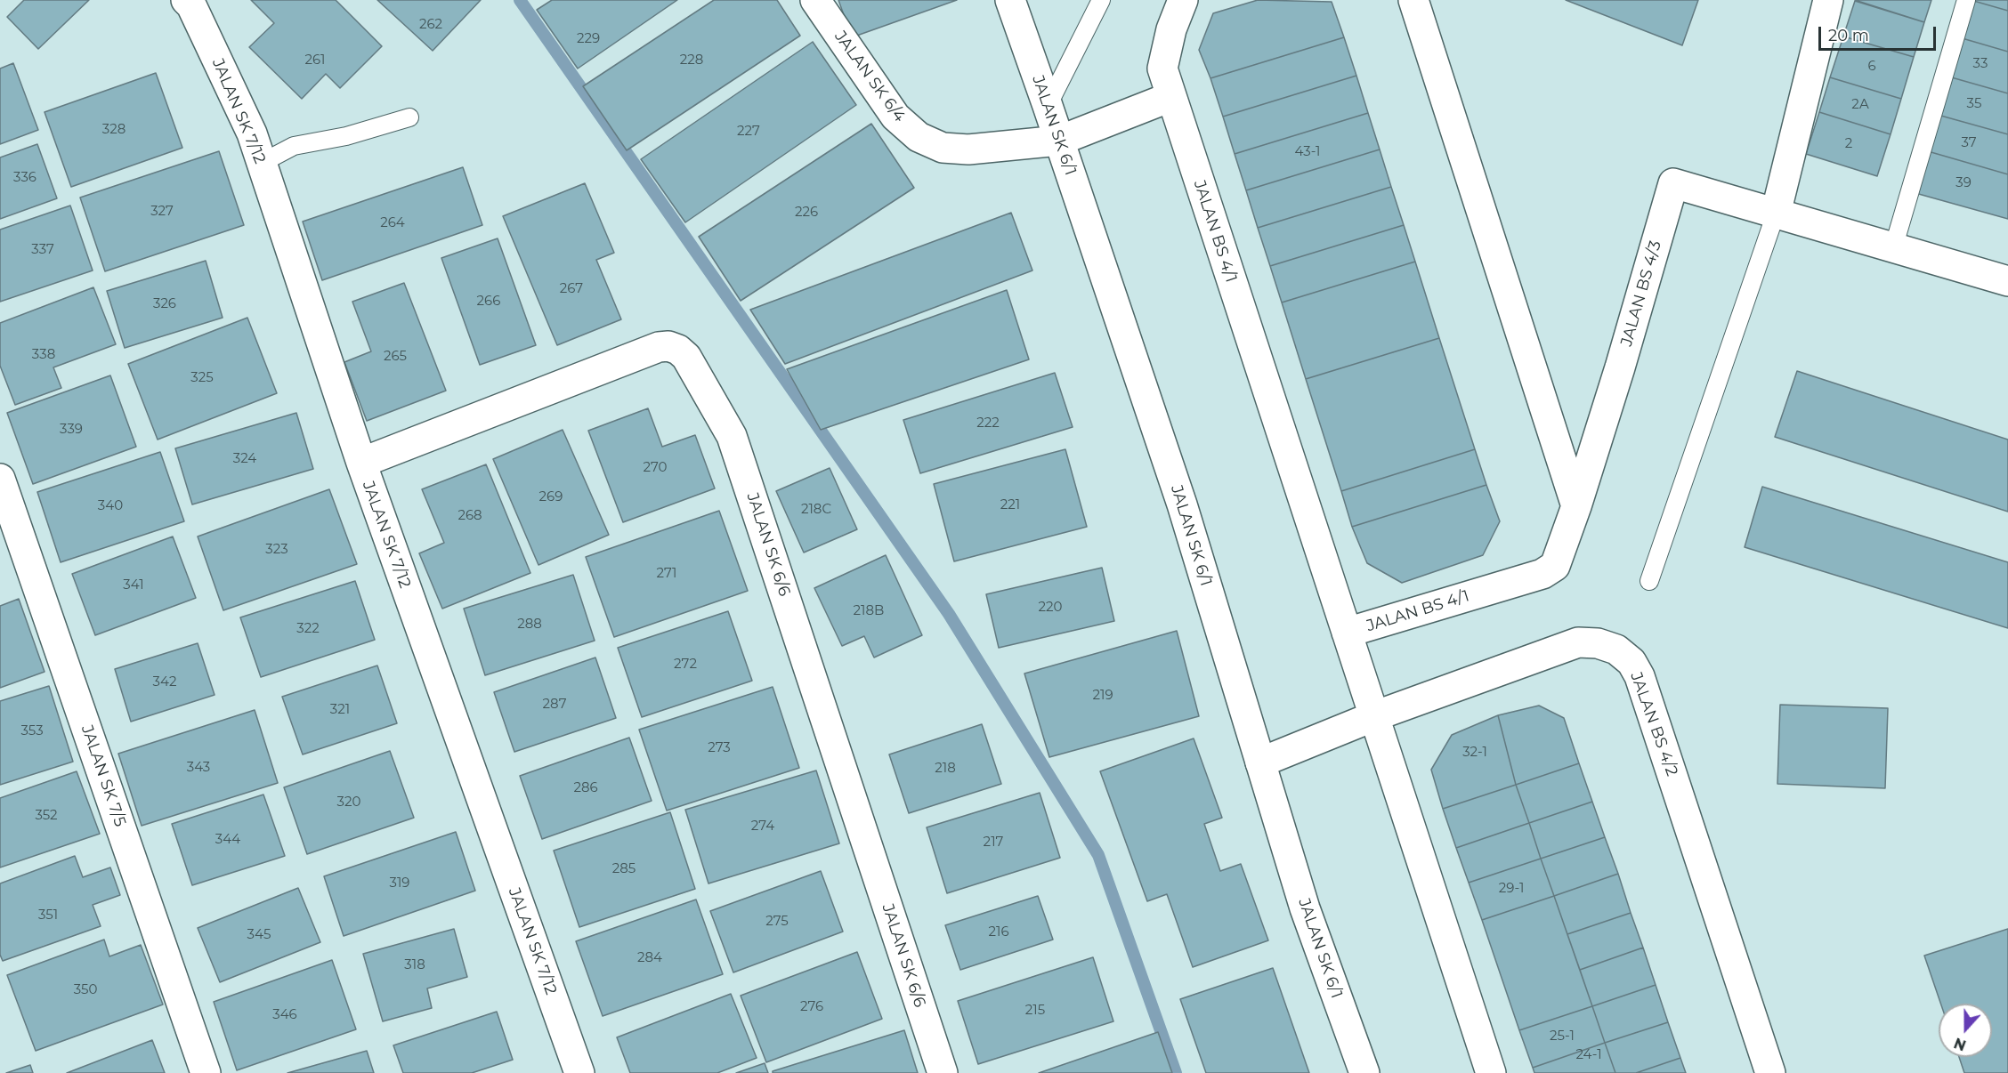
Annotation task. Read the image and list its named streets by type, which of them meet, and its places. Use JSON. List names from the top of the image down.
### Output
{
  "streets": {
    "street": [
      "JALAN SK 6/4",
      "JALAN SK 7/12",
      "JALAN SK 6/1",
      "JALAN BS 4/1",
      "JALAN BS 4/3",
      "JALAN SK 6/6",
      "JALAN BS 4/2",
      "JALAN SK 7/5"
    ]
  },
  "crossings": [
    ["JALAN SK 6/4", "JALAN SK 6/1"],
    ["JALAN SK 6/4", "JALAN BS 4/1"],
    ["JALAN SK 7/12", "JALAN SK 6/6"],
    ["JALAN SK 6/1", "JALAN BS 4/2"],
    ["JALAN BS 4/1", "JALAN BS 4/3"]
  ],
  "house_numbers": [
    "262",
    "229",
    "261",
    "228",
    "33",
    "6",
    "35",
    "2A",
    "328",
    "227",
    "37",
    "2",
    "43-1",
    "336",
    "39",
    "327",
    "226",
    "264",
    "337",
    "267",
    "266",
    "326",
    "338",
    "265",
    "325",
    "222",
    "339",
    "324",
    "270",
    "269",
    "221",
    "340",
    "218C",
    "268",
    "323",
    "271",
    "341",
    "220",
    "218B",
    "288",
    "322",
    "272",
    "342",
    "219",
    "287",
    "321",
    "353",
    "273",
    "32-1",
    "343",
    "218",
    "286",
    "320",
    "352",
    "274",
    "344",
    "217",
    "285",
    "319",
    "29-1",
    "351",
    "275",
    "216",
    "345",
    "284",
    "318",
    "350",
    "276",
    "215",
    "346",
    "25-1",
    "24-1"
  ],
  "scale_bar": "20 m",
  "north": "bottom"
}
